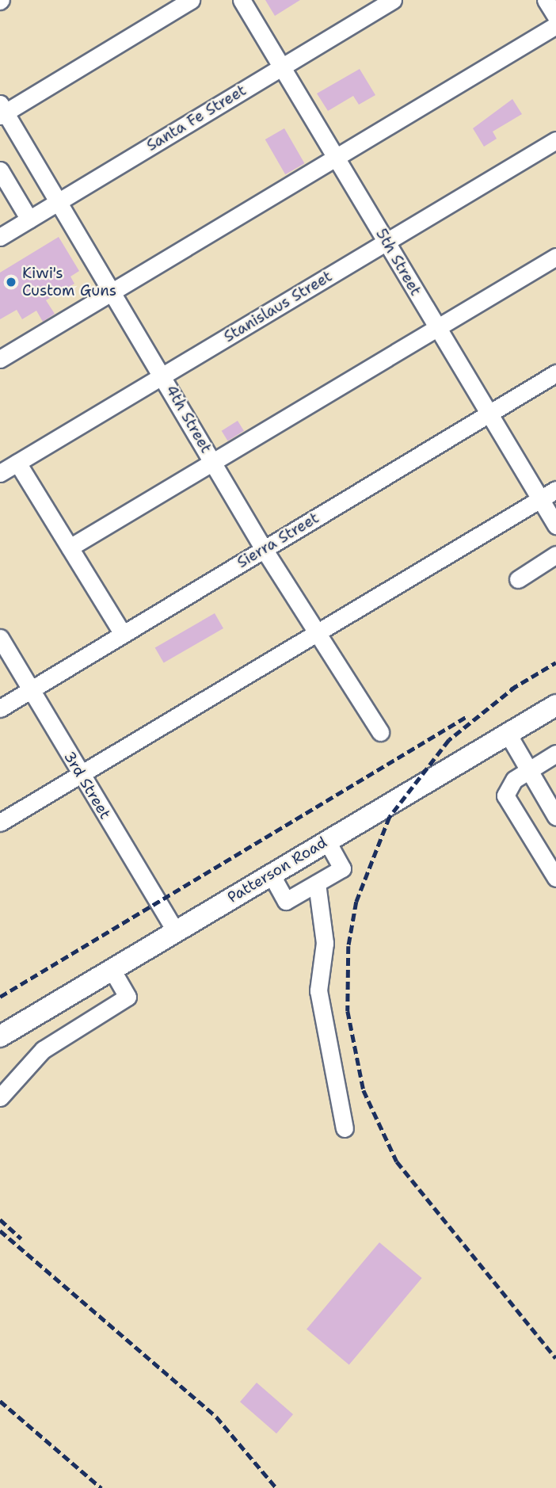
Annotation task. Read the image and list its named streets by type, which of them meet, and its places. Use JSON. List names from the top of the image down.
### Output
{
  "streets": {
    "main road": ["Patterson Road"],
    "street": [
      "Santa Fe Street",
      "5th Street",
      "Stanislaus Street",
      "4th Street",
      "Sierra Street",
      "3rd Street"
    ]
  },
  "crossings": [
    ["Santa Fe Street", "5th Street"],
    ["Santa Fe Street", "4th Street"],
    ["5th Street", "Stanislaus Street"],
    ["5th Street", "Sierra Street"],
    ["Stanislaus Street", "4th Street"],
    ["4th Street", "Sierra Street"],
    ["Sierra Street", "3rd Street"],
    ["3rd Street", "Patterson Road"]
  ],
  "places": ["Kiwi's Custom Guns"]
}
